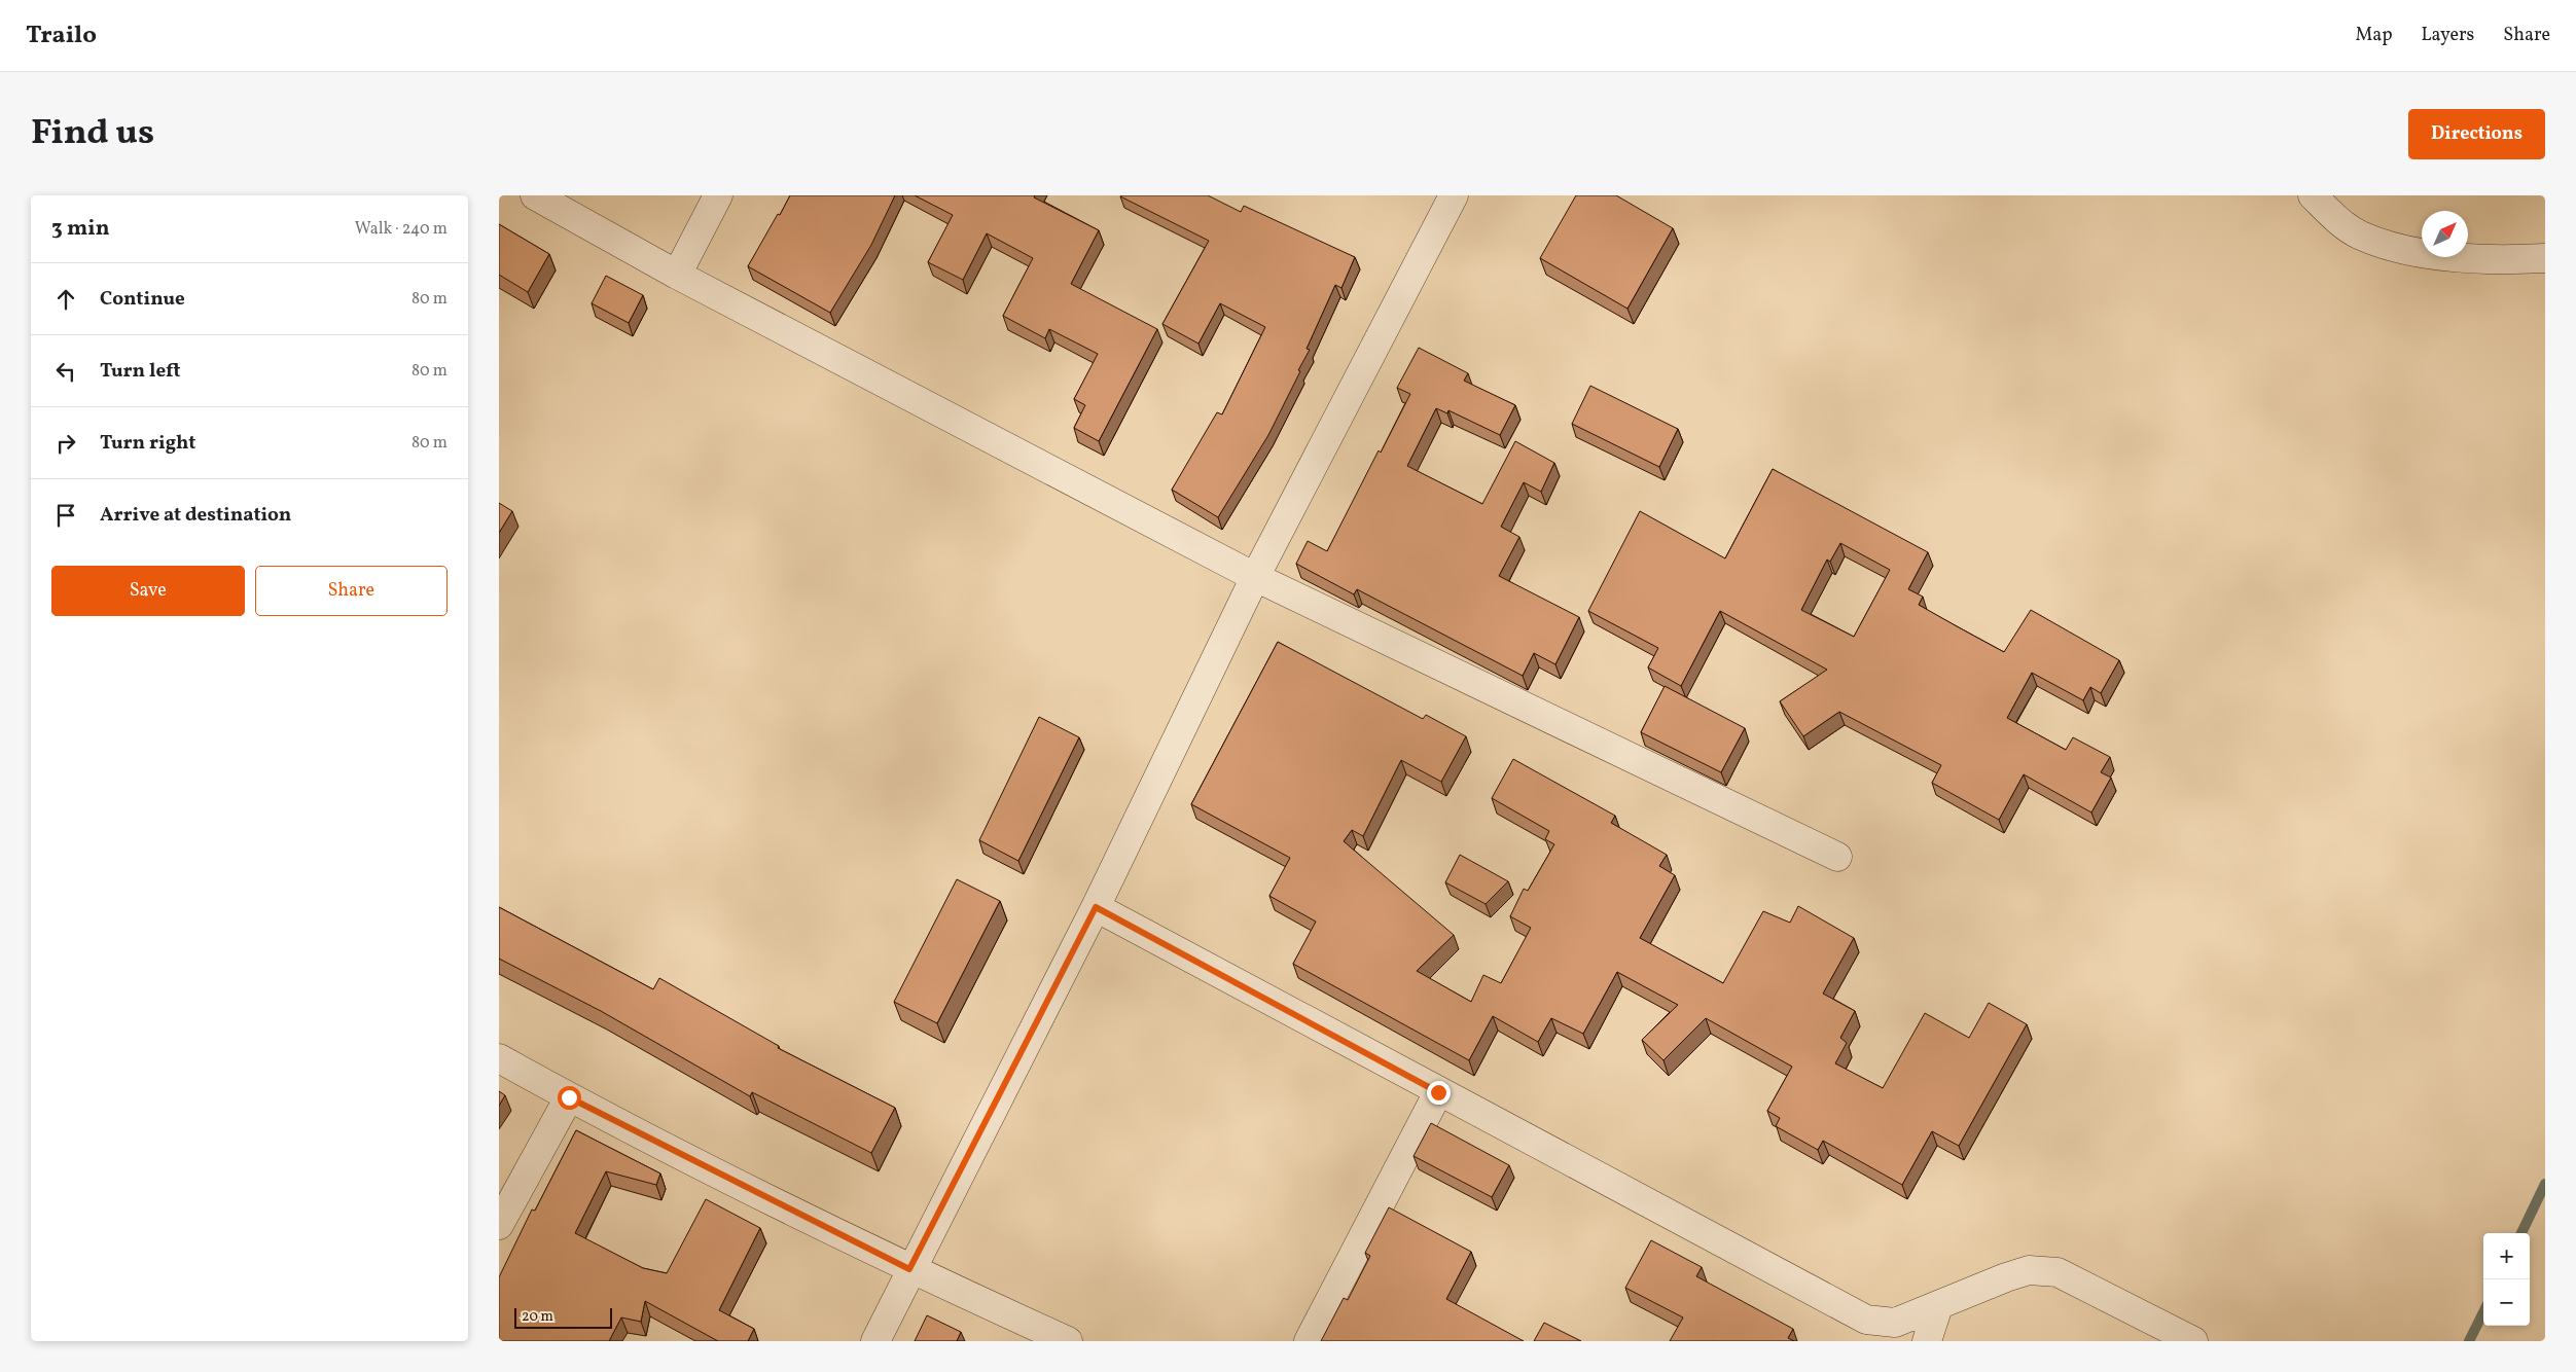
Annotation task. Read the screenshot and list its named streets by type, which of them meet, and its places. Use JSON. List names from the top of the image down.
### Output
{
  "scale_bar": "20 m",
  "north": "top right",
  "page": {
    "header": "Trailo",
    "nav": ["Map", "Layers", "Share"],
    "title": "Find us",
    "buttons": [
      "Directions",
      ["Save", "Share"]
    ],
    "heading": ["3 min", "Walk · 240 m"],
    "list": [
      ["Continue", "80 m"],
      ["Turn left", "80 m"],
      ["Turn right", "80 m"],
      "Arrive at destination"
    ],
    "map_buttons": ["+", "−"],
    "scale": "20 m"
  }
}
